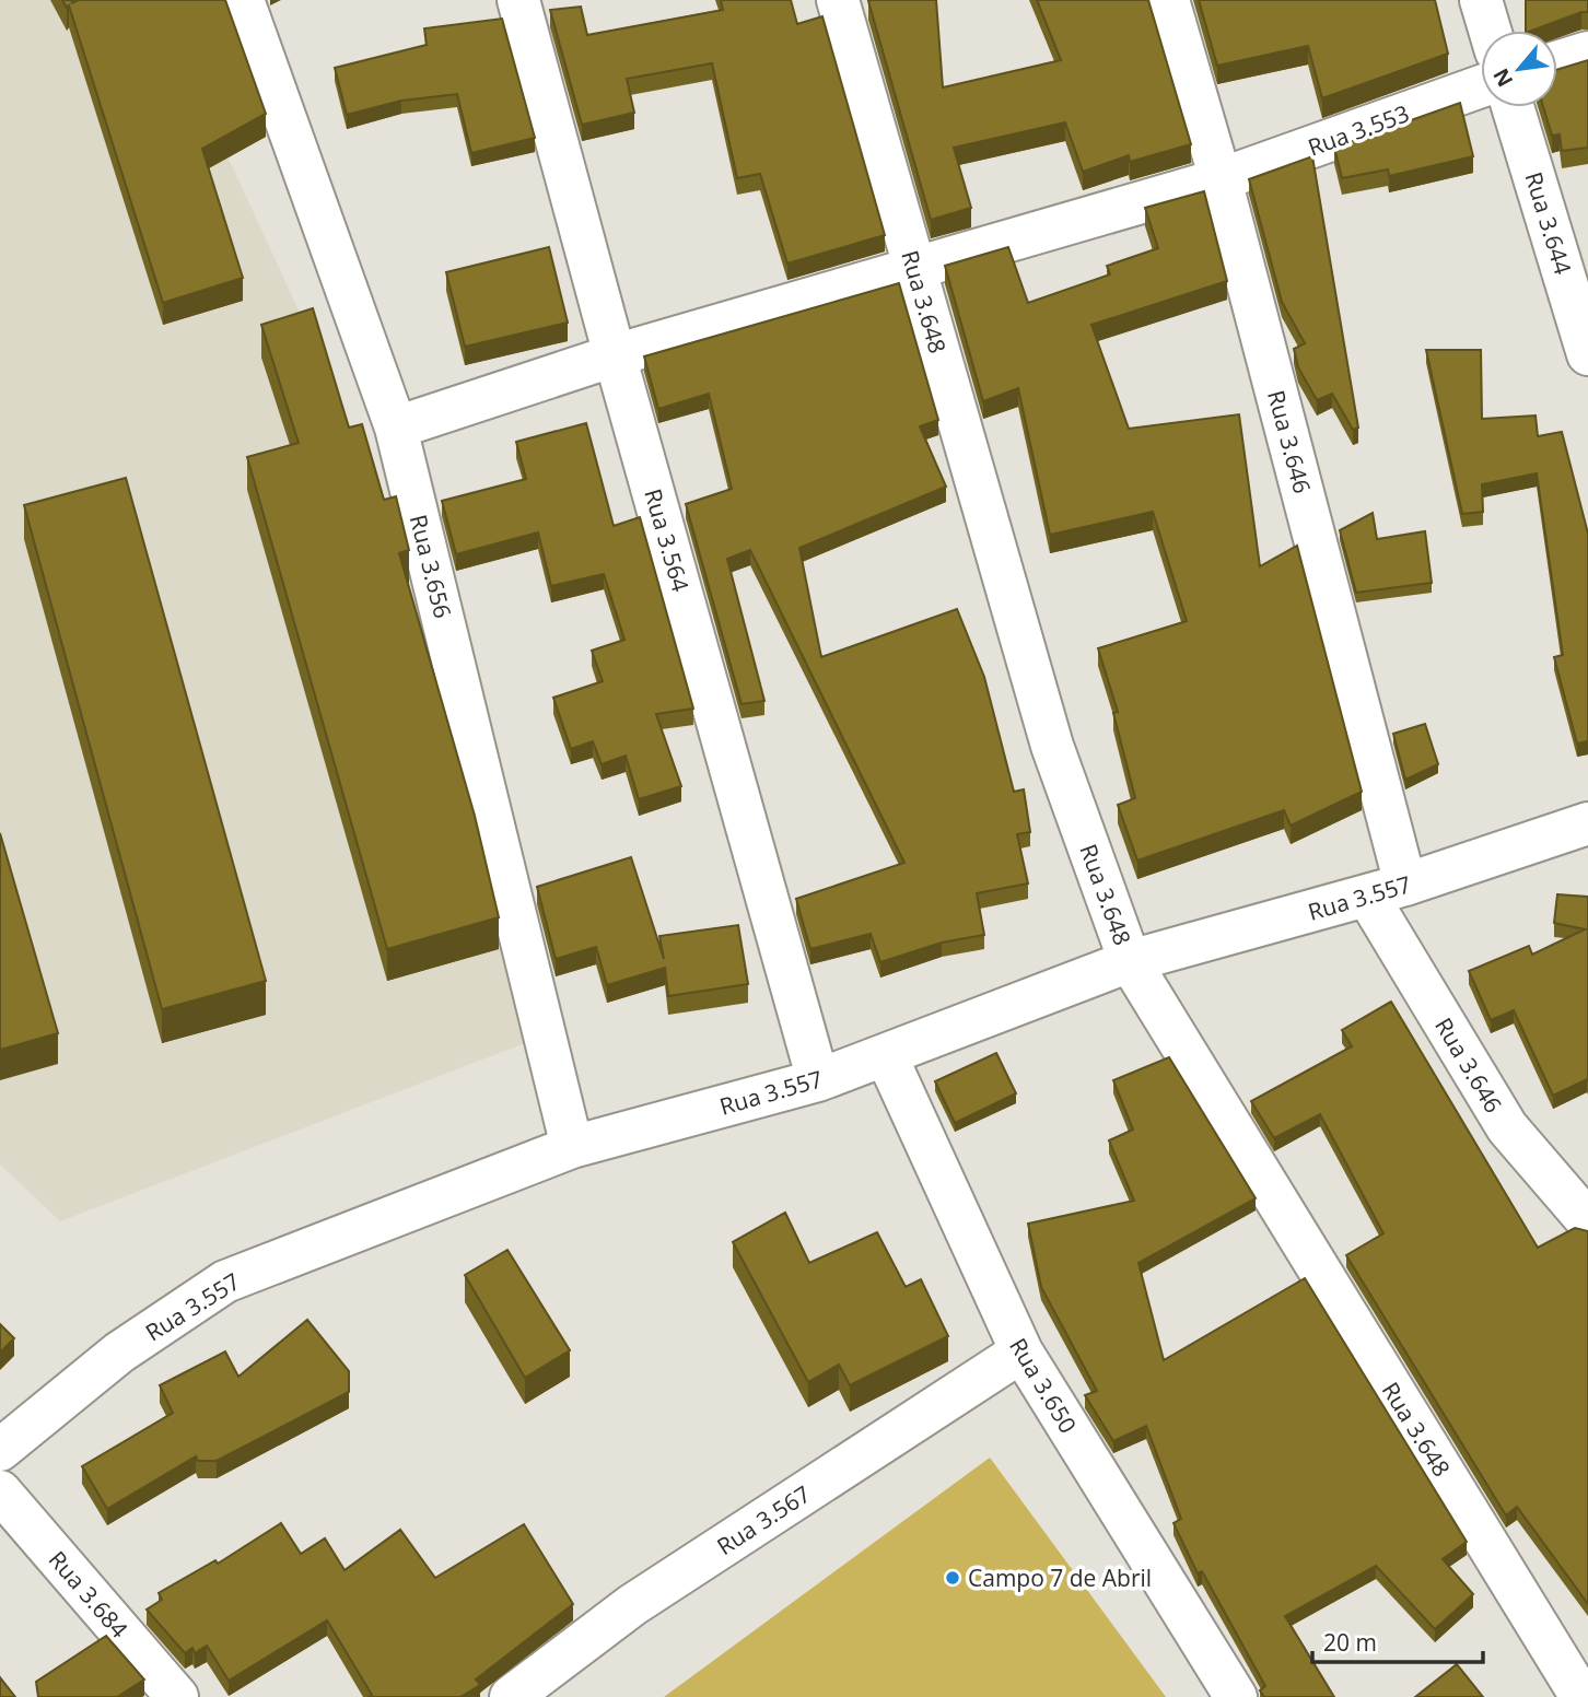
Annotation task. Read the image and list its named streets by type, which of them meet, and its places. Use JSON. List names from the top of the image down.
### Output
{
  "streets": {
    "street": [
      "Rua 3.553",
      "Rua 3.644",
      "Rua 3.648",
      "Rua 3.646",
      "Rua 3.564",
      "Rua 3.656",
      "Rua 3.557",
      "Rua 3.650",
      "Rua 3.567",
      "Rua 3.684"
    ]
  },
  "crossings": [
    ["Rua 3.553", "Rua 3.648"],
    ["Rua 3.553", "Rua 3.646"],
    ["Rua 3.553", "Rua 3.564"],
    ["Rua 3.553", "Rua 3.656"],
    ["Rua 3.648", "Rua 3.557"],
    ["Rua 3.646", "Rua 3.557"],
    ["Rua 3.564", "Rua 3.557"],
    ["Rua 3.656", "Rua 3.557"],
    ["Rua 3.557", "Rua 3.650"],
    ["Rua 3.650", "Rua 3.567"]
  ],
  "places": ["Campo 7 de Abril"],
  "scale_bar": "20 m",
  "north": "bottom left"
}
